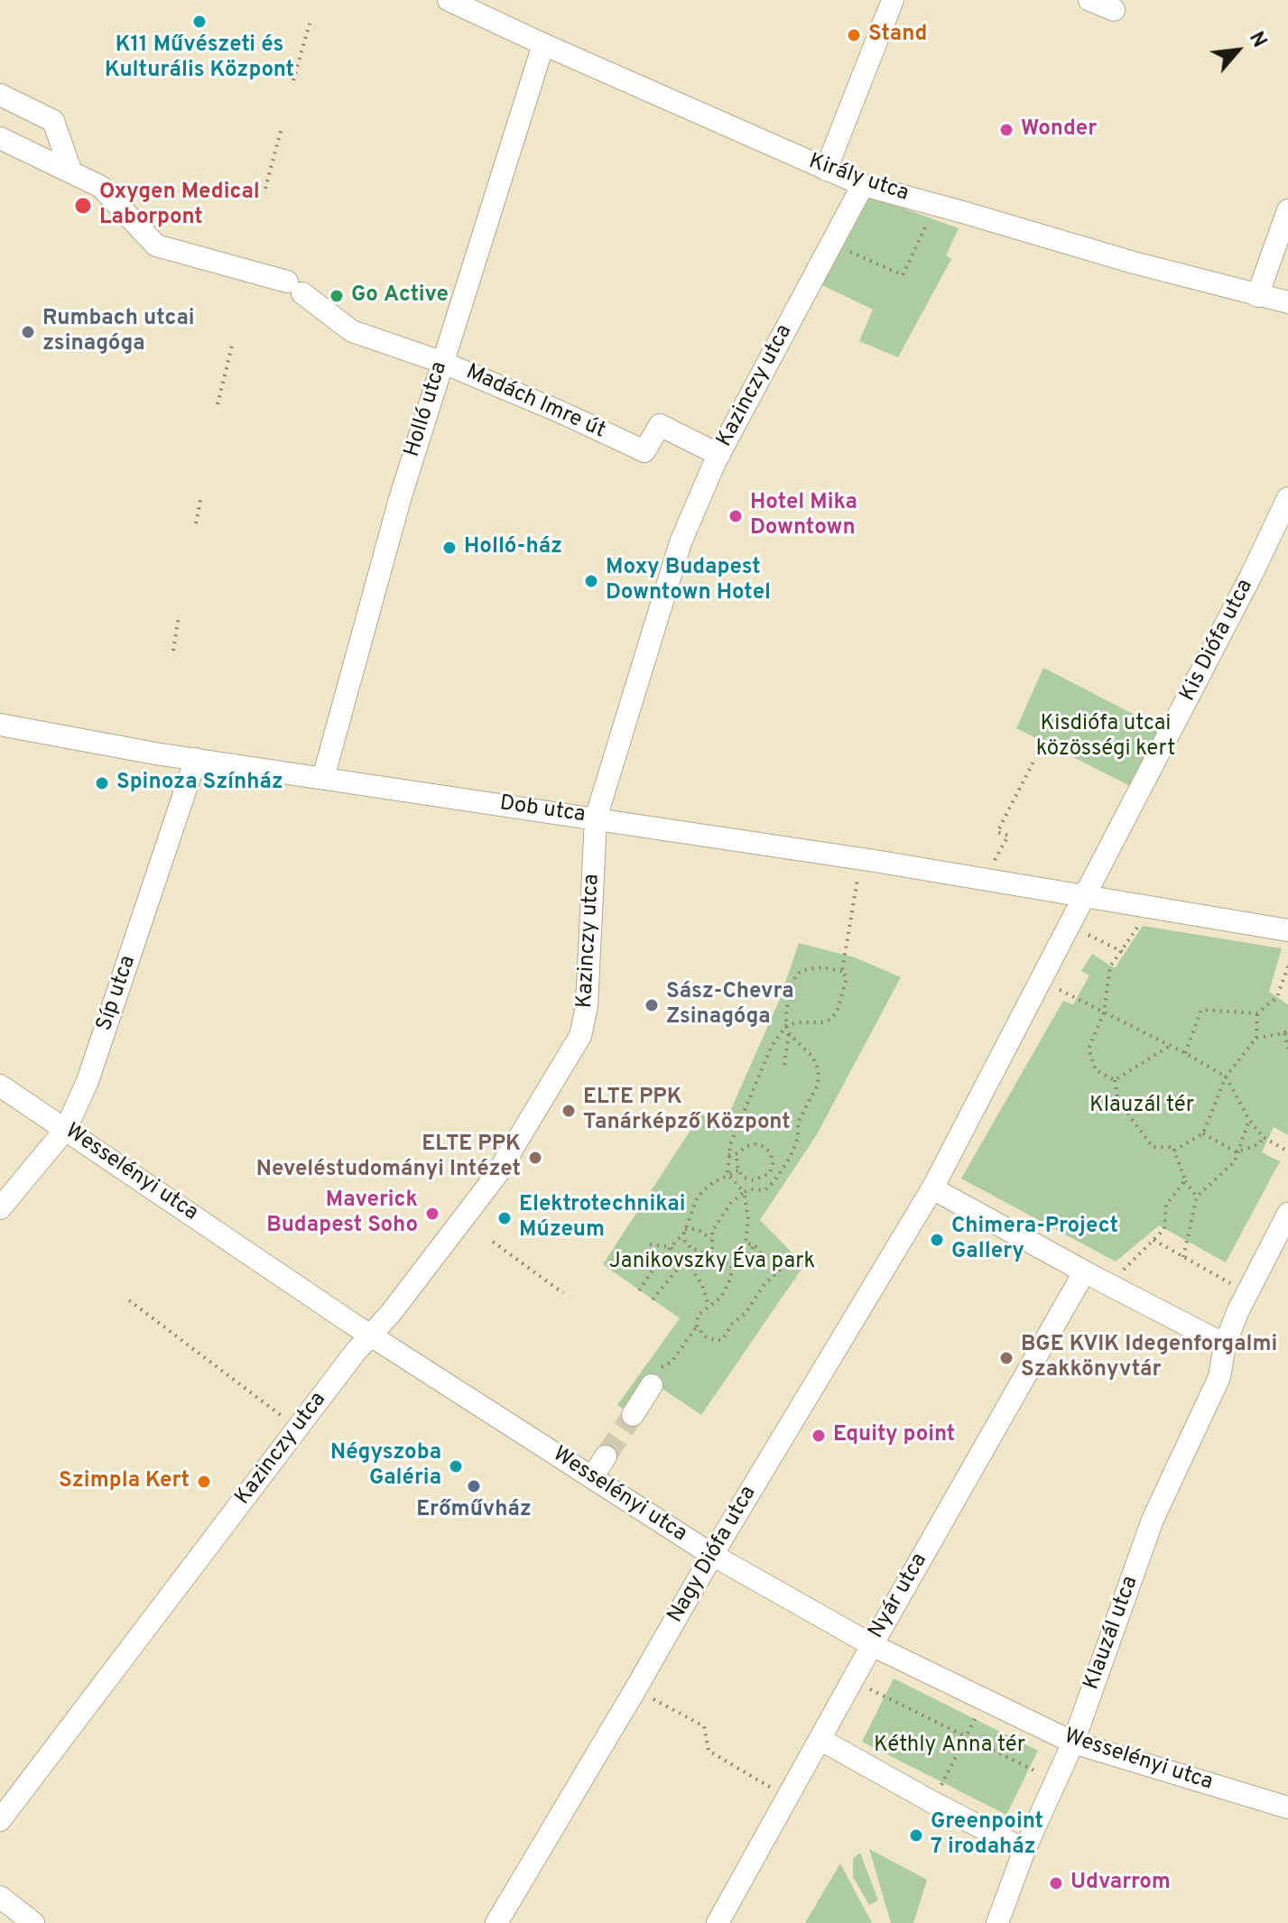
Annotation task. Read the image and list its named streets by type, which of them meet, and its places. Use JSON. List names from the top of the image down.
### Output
{
  "streets": {
    "street": [
      "Király utca",
      "Kazinczy utca",
      "Madách Imre út",
      "Holló utca",
      "Kis Diófa utca",
      "Dob utca",
      "Síp utca",
      "Wesselényi utca",
      "Nagy Diófa utca",
      "Nyár utca",
      "Klauzál utca"
    ]
  },
  "crossings": [
    ["Király utca", "Kazinczy utca"],
    ["Király utca", "Holló utca"],
    ["Kazinczy utca", "Madách Imre út"],
    ["Kazinczy utca", "Dob utca"],
    ["Kazinczy utca", "Wesselényi utca"],
    ["Madách Imre út", "Holló utca"],
    ["Holló utca", "Dob utca"],
    ["Kis Diófa utca", "Dob utca"],
    ["Dob utca", "Síp utca"],
    ["Síp utca", "Wesselényi utca"],
    ["Wesselényi utca", "Nagy Diófa utca"],
    ["Wesselényi utca", "Nyár utca"],
    ["Wesselényi utca", "Klauzál utca"]
  ],
  "parks": [
    "Kisdiófa utcai közösségi kert",
    "Klauzál tér",
    "Janikovszky Éva park",
    "Kéthly Anna tér"
  ],
  "places": [
    "K11 Művészeti és Kulturális Központ",
    "Stand",
    "Wonder",
    "Oxygen Medical Laborpont",
    "Go Active",
    "Rumbach utcai zsinagóga",
    "Hotel Mika Downtown",
    "Holló-ház",
    "Moxy Budapest Downtown Hotel",
    "Spinoza Színház",
    "Sász-Chevra Zsinagóga",
    "ELTE PPK Tanárképző Központ",
    "ELTE PPK Neveléstudományi Intézet",
    "Maverick Budapest Soho",
    "Elektrotechnikai Múzeum",
    "Chimera-Project Gallery",
    "BGE KVIK Idegenforgalmi Szakkönyvtár",
    "Equity point",
    "Négyszoba Galéria",
    "Szimpla Kert",
    "Erőművház",
    "Greenpoint 7 irodaház",
    "Udvarrom"
  ],
  "north": "top right"
}
